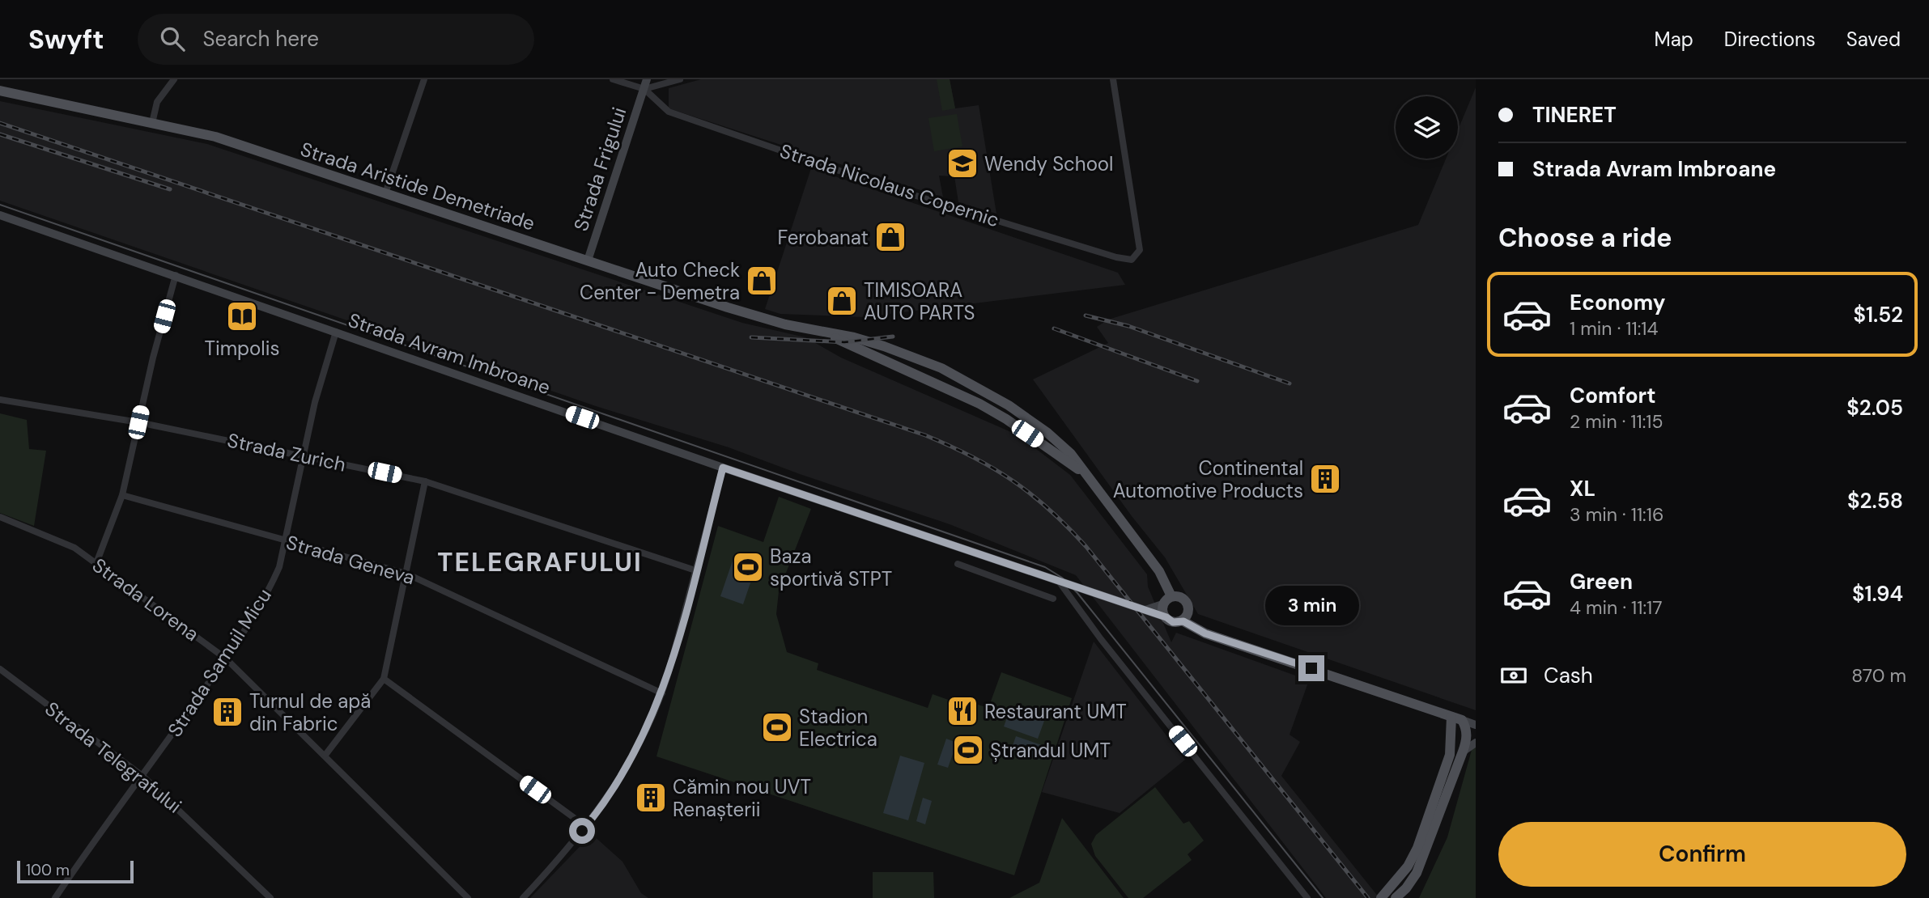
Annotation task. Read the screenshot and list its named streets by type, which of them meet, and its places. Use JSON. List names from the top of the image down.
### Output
{
  "streets": {
    "main road": ["Strada Aristide Demetriade"],
    "street": [
      "Strada Frigului",
      "Strada Nicolaus Copernic",
      "Strada Avram Imbroane",
      "Strada Zurich",
      "Strada Geneva",
      "Strada Lorena",
      "Strada Samuil Micu",
      "Strada Telegrafului"
    ]
  },
  "crossings": [
    ["Strada Frigului", "Strada Nicolaus Copernic"],
    ["Strada Frigului", "Strada Aristide Demetriade"],
    ["Strada Aristide Demetriade", "Strada Avram Imbroane"],
    ["Strada Avram Imbroane", "Strada Samuil Micu"],
    ["Strada Zurich", "Strada Samuil Micu"],
    ["Strada Geneva", "Strada Samuil Micu"],
    ["Strada Lorena", "Strada Samuil Micu"],
    ["Strada Samuil Micu", "Strada Telegrafului"]
  ],
  "districts": ["TELEGRAFULUI"],
  "places": {
    "school or university": ["Wendy School"],
    "shop": ["Ferobanat", "Auto Check Center - Demetra", "TIMISOARA AUTO PARTS"],
    "library": ["Timpolis"],
    "building": ["Continental Automotive Products", "Turnul de apă din Fabric", "Cămin nou UVT Renașterii"],
    "sports": ["Baza sportivă STPT", "Stadion Electrica", "Ștrandul UMT"],
    "restaurant": ["Restaurant UMT"]
  },
  "scale_bar": "100 m",
  "page": {
    "header": "Swyft",
    "search": "Search here",
    "nav": ["Map", "Directions", "Saved"],
    "banner": ["TINERET", "Strada Avram Imbroane"],
    "heading": "Choose a ride",
    "list": [
      {
        "name": "Economy",
        "note": "1 min · 11:14",
        "value": "$1.52"
      },
      {
        "name": "Comfort",
        "note": "2 min · 11:15",
        "value": "$2.05"
      },
      {
        "name": "XL",
        "note": "3 min · 11:16",
        "value": "$2.58"
      },
      {
        "name": "Green",
        "note": "4 min · 11:17",
        "value": "$1.94"
      }
    ],
    "bubble": "3 min",
    "pay": ["Cash", "870 m"],
    "buttons": "Confirm",
    "scale": "100 m"
  }
}
